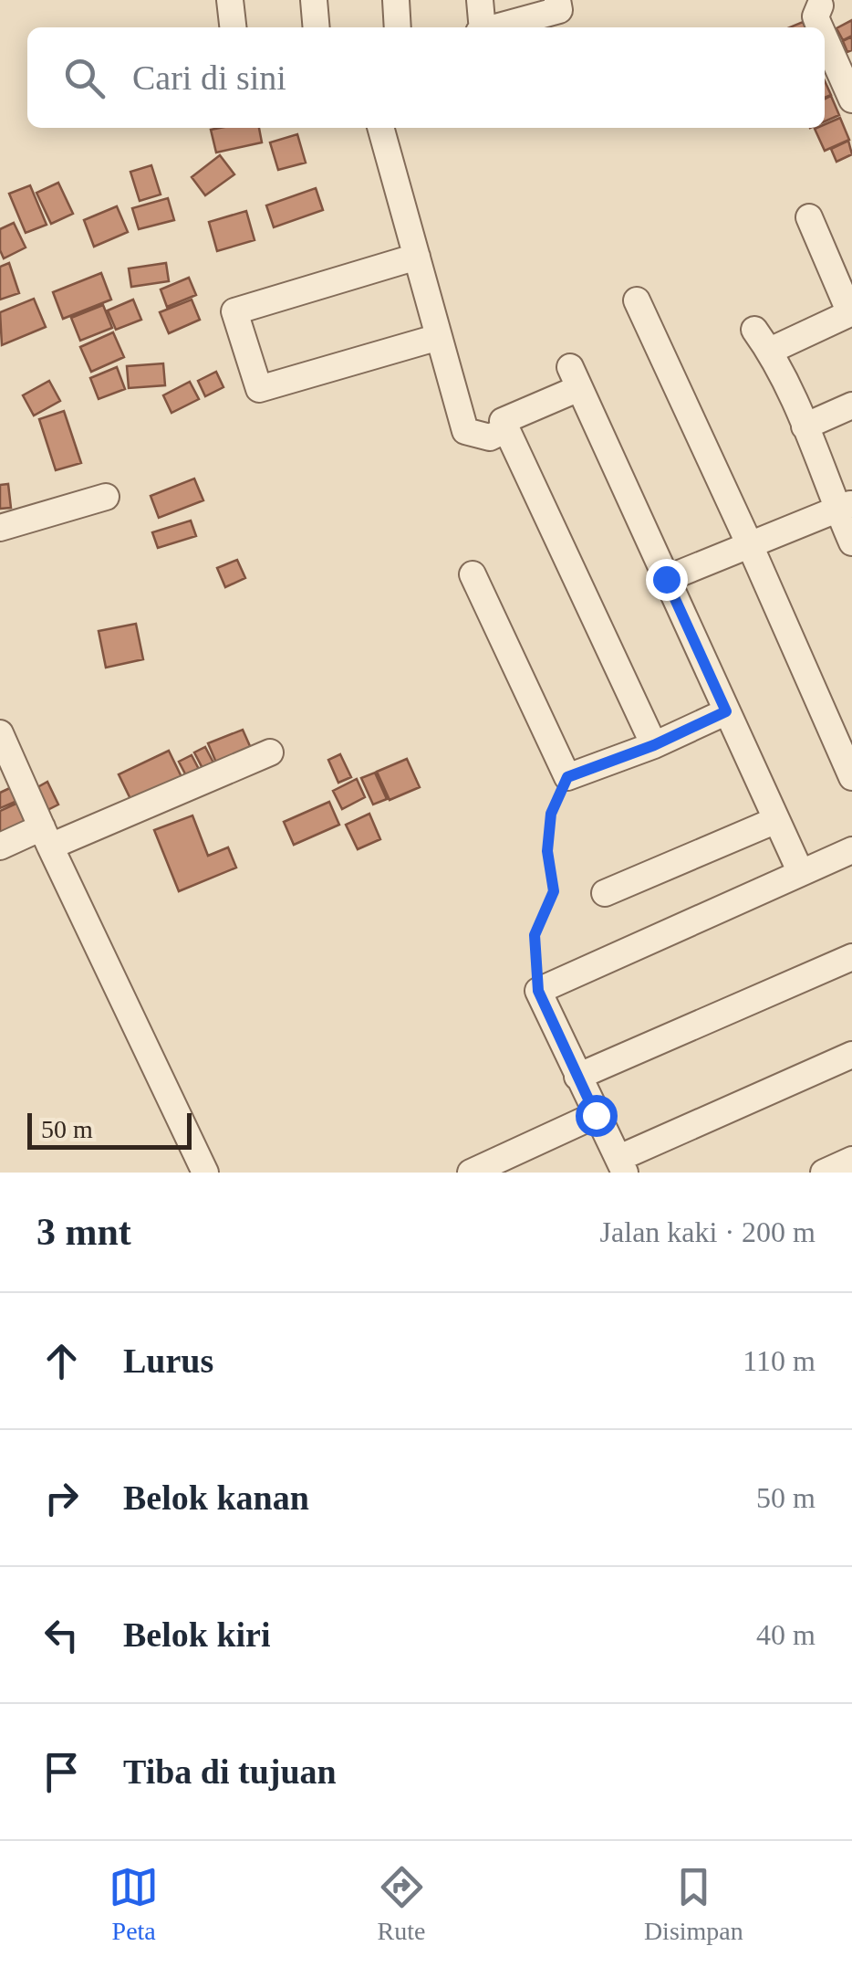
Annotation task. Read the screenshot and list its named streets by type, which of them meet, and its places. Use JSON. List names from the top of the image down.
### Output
{
  "scale_bar": "50 m",
  "page": {
    "search": "Cari di sini",
    "scale": "50 m",
    "heading": ["3 mnt", "Jalan kaki · 200 m"],
    "list": [
      ["Lurus", "110 m"],
      ["Belok kanan", "50 m"],
      ["Belok kiri", "40 m"],
      "Tiba di tujuan"
    ],
    "nav": ["Peta", "Rute", "Disimpan"]
  }
}
